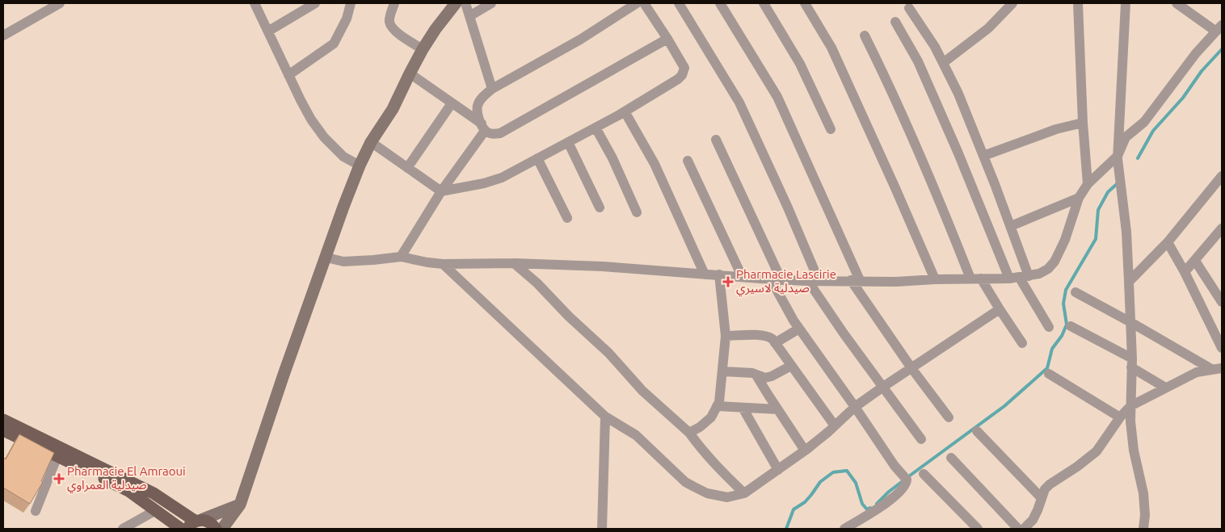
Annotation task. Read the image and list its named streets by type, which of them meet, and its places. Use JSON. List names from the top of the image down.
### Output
{
  "places": {
    "health": ["Pharmacie Lascirie صيدلية لاسيري", "Pharmacie El Amraoui صيدلية العمراوي"]
  }
}
